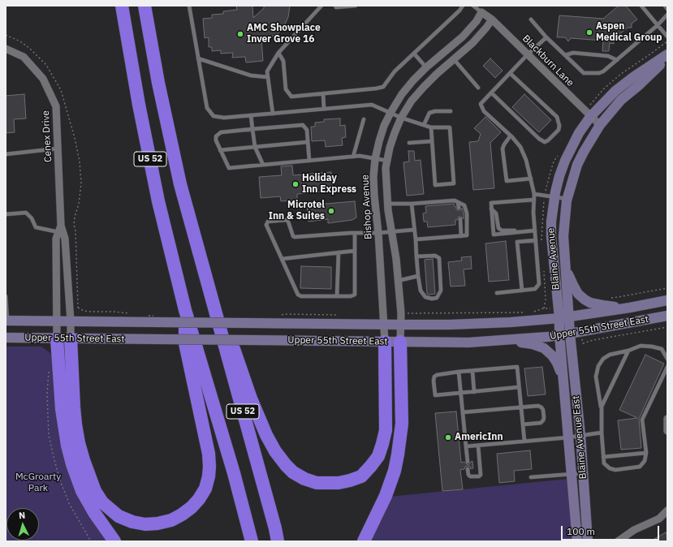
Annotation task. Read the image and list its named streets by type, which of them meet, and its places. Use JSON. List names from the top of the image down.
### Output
{
  "streets": {
    "highway": ["US 52"],
    "street": [
      "Blackburn Lane",
      "Cenex Drive",
      "Bishop Avenue",
      "Blaine Avenue",
      "Upper 55th Street East",
      "Blaine Avenue East"
    ]
  },
  "crossings": [
    ["Blackburn Lane", "Bishop Avenue"],
    ["Blackburn Lane", "Blaine Avenue"],
    ["Cenex Drive", "Upper 55th Street East"],
    ["Bishop Avenue", "Upper 55th Street East"],
    ["Blaine Avenue", "Upper 55th Street East"],
    ["Blaine Avenue", "Blaine Avenue East"],
    ["Upper 55th Street East", "Blaine Avenue East"]
  ],
  "parks": ["McGroarty Park"],
  "places": [
    "Aspen Medical Group",
    "AMC Showplace Inver Grove 16",
    "Holiday Inn Express",
    "Microtel Inn & Suites",
    "AmericInn"
  ],
  "scale_bar": "100 m",
  "north": "top"
}
